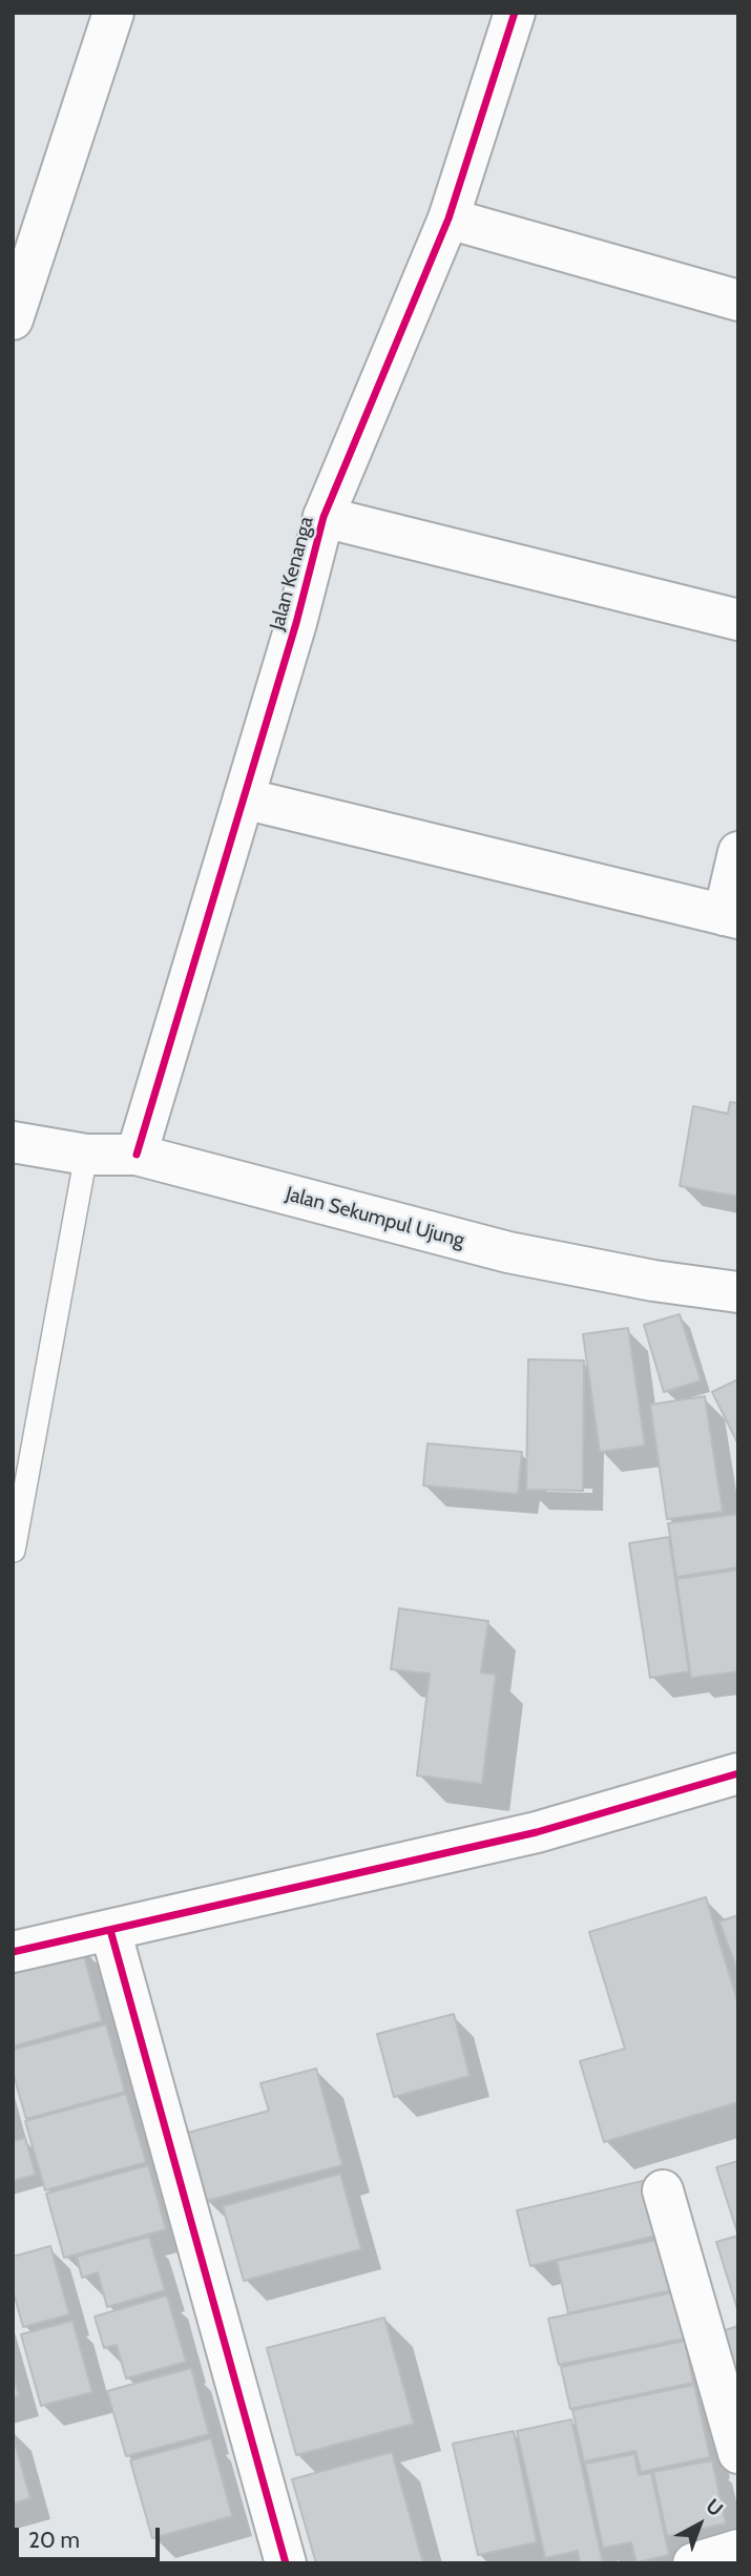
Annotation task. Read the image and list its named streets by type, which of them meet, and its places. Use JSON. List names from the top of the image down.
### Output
{
  "streets": {
    "street": ["Jalan Kenanga", "Jalan Sekumpul Ujung"]
  },
  "crossings": [
    ["Jalan Kenanga", "Jalan Sekumpul Ujung"]
  ],
  "scale_bar": "20 m",
  "north": "top right"
}
